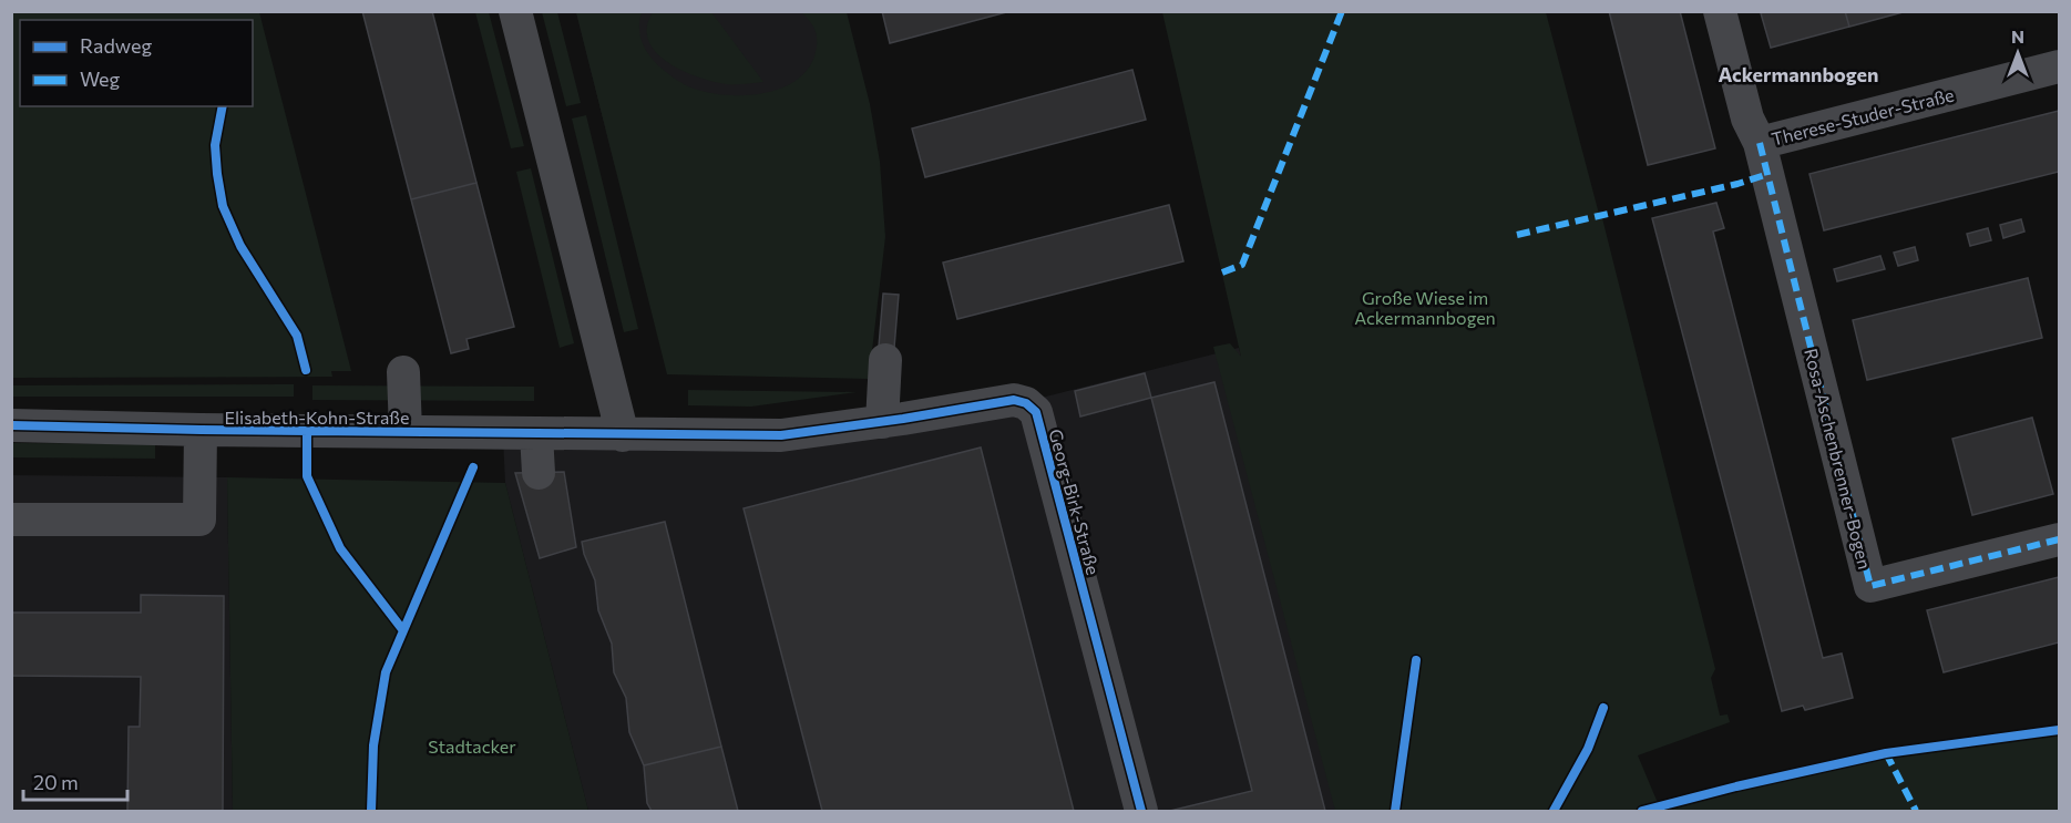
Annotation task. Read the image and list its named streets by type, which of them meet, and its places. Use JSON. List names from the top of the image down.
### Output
{
  "streets": {
    "street": [
      "Therese-Studer-Straße",
      "Elisabeth-Kohn-Straße",
      "Rosa-Aschenbrenner-Bogen",
      "Georg-Birk-Straße"
    ]
  },
  "crossings": [
    ["Therese-Studer-Straße", "Rosa-Aschenbrenner-Bogen"],
    ["Elisabeth-Kohn-Straße", "Georg-Birk-Straße"]
  ],
  "districts": ["Ackermannbogen"],
  "parks": ["Große Wiese im Ackermannbogen", "Stadtacker"],
  "legend": ["Radweg", "Weg"],
  "scale_bar": "20 m",
  "north": "top"
}
